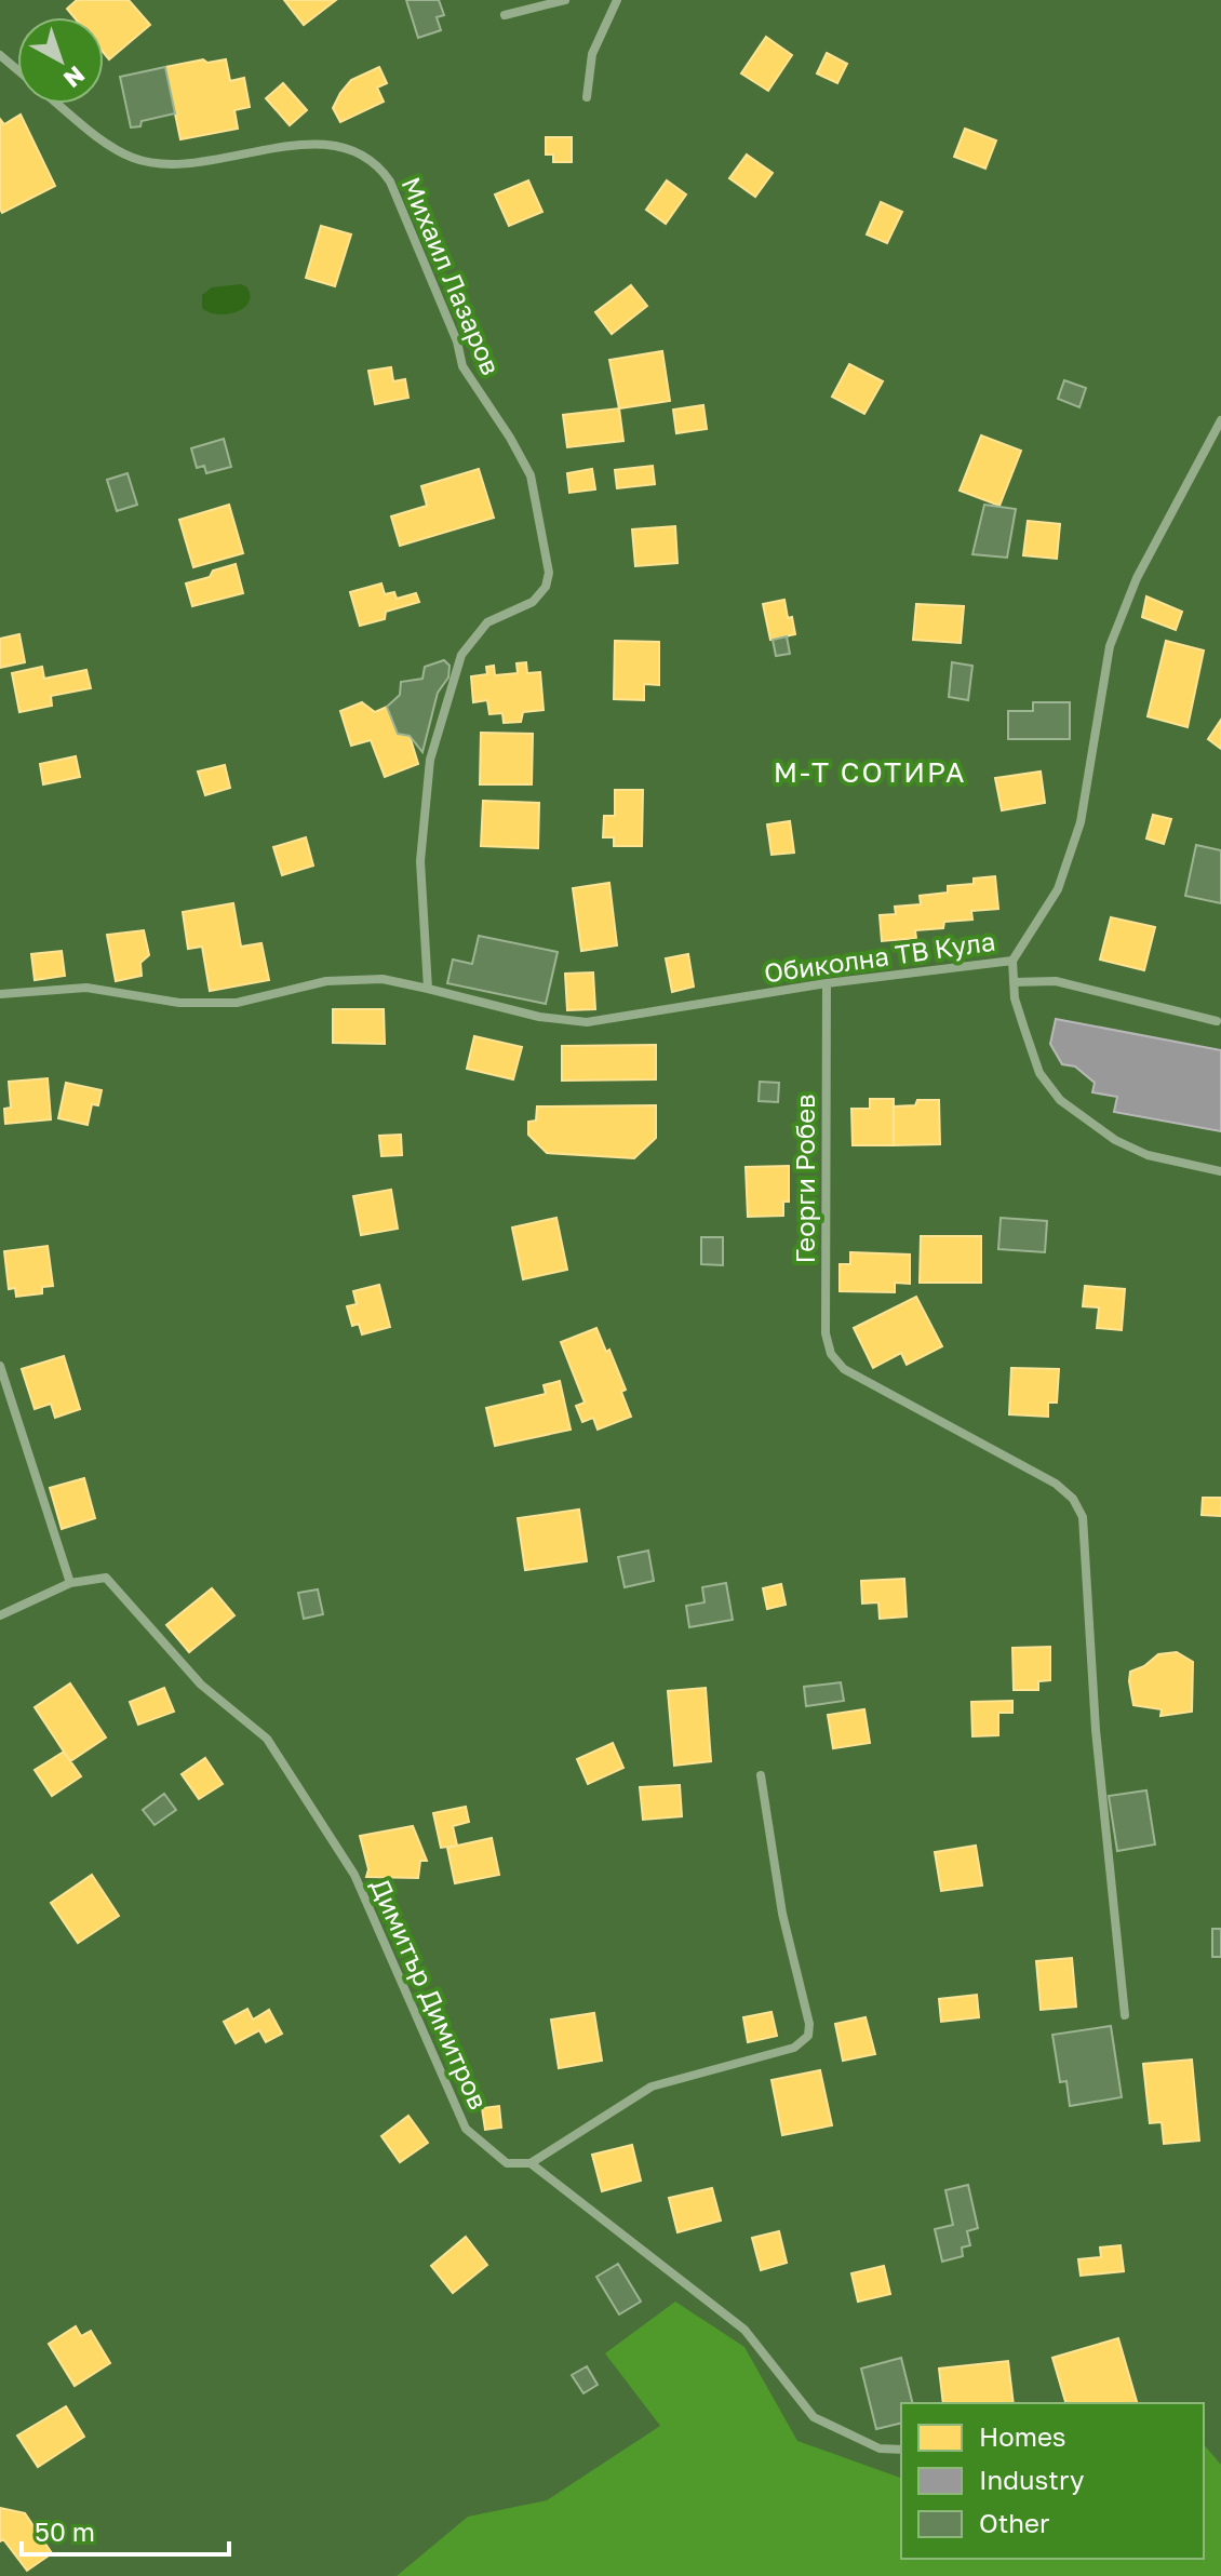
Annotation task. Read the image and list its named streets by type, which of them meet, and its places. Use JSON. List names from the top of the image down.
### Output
{
  "streets": {
    "street": [
      "Михаил Лазаров",
      "Обиколна ТВ Кула",
      "Георги Робев",
      "Димитър Димитров"
    ]
  },
  "crossings": [
    ["Михаил Лазаров", "Обиколна ТВ Кула"],
    ["Обиколна ТВ Кула", "Георги Робев"]
  ],
  "districts": ["М-Т СОТИРА"],
  "legend": ["Homes", "Industry", "Other"],
  "scale_bar": "50 m",
  "north": "bottom right"
}
